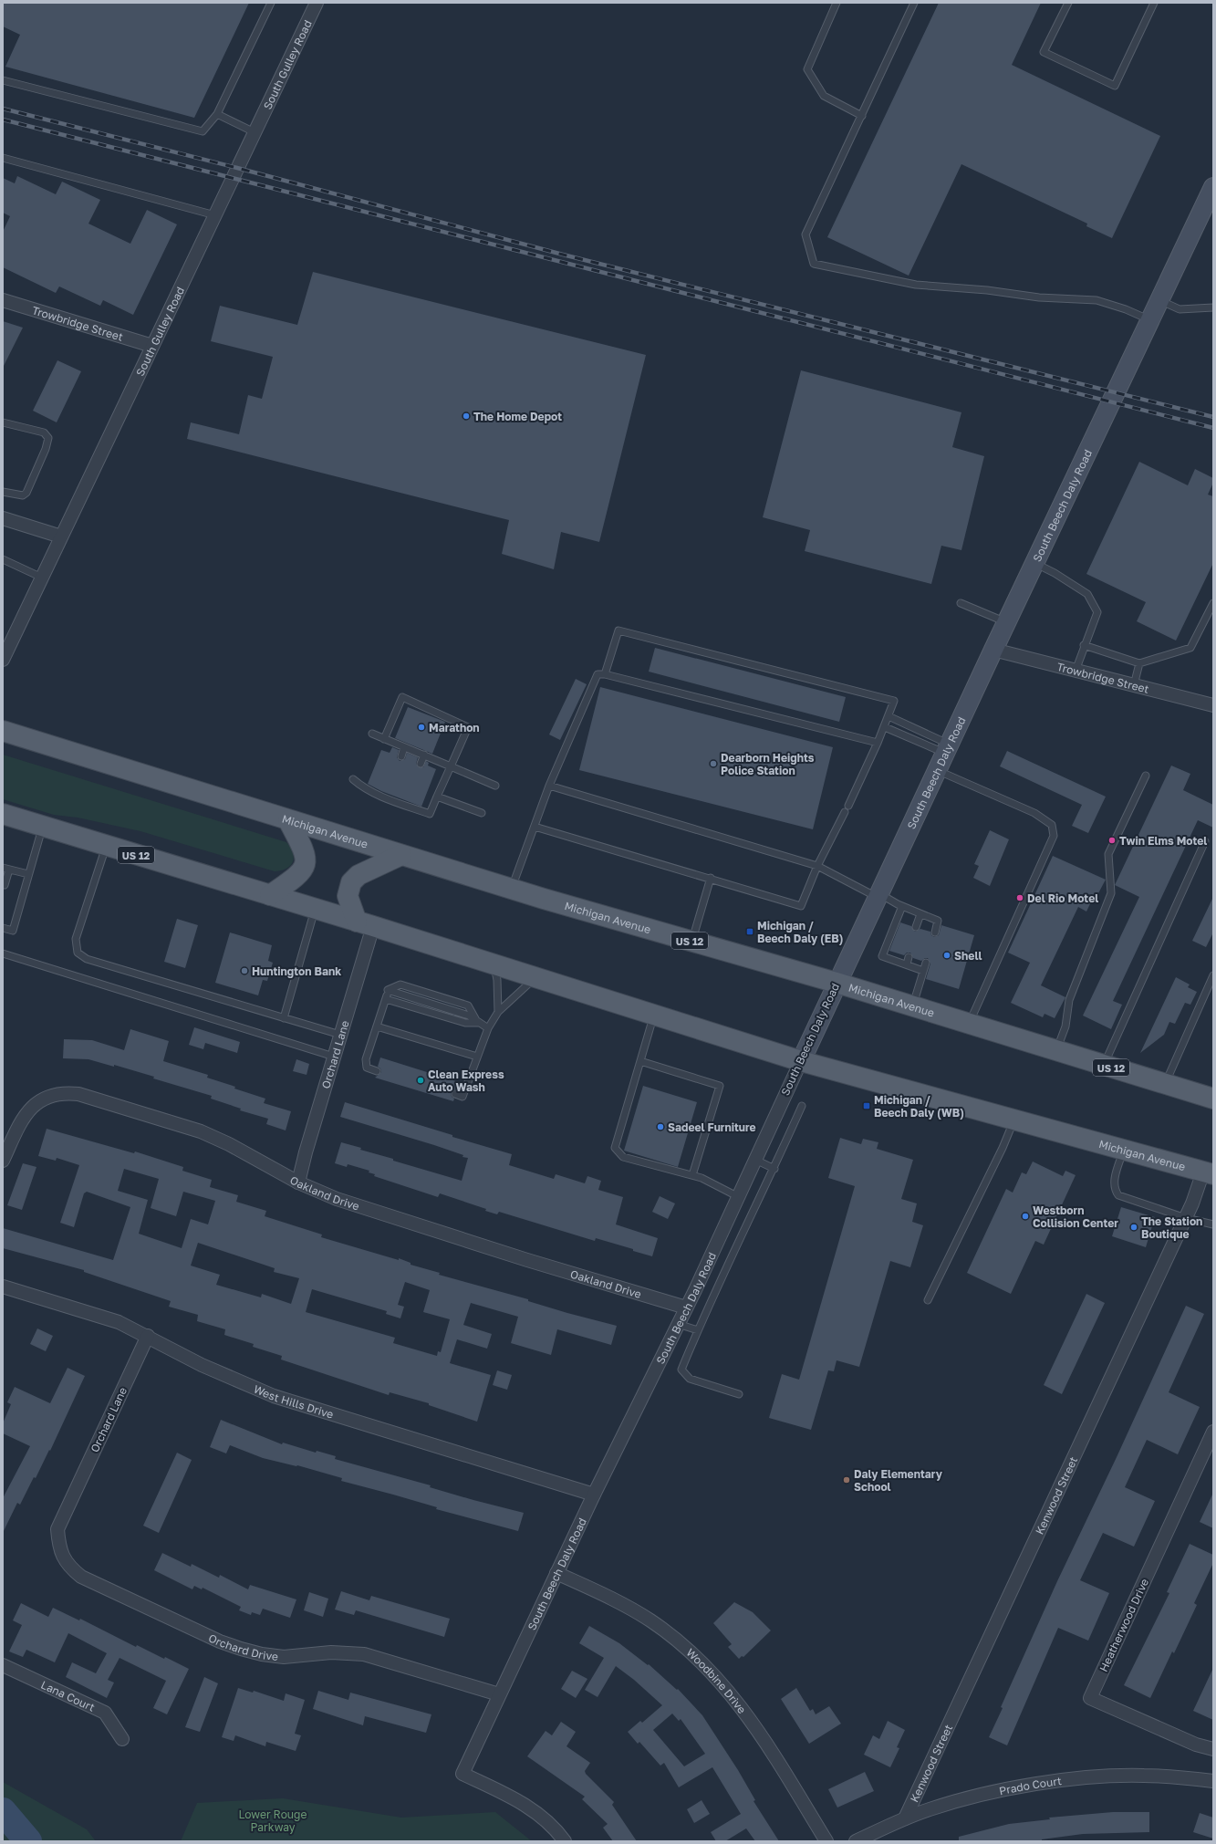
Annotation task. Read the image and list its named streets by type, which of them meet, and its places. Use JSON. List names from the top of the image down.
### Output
{
  "streets": {
    "main road": ["South Beech Daly Road", "Michigan Avenue", "US 12"],
    "street": [
      "South Gulley Road",
      "Trowbridge Street",
      "Orchard Lane",
      "Oakland Drive",
      "West Hills Drive",
      "Kenwood Street",
      "Heatherwood Drive",
      "Orchard Drive",
      "Woodbine Drive",
      "Lana Court",
      "Prado Court"
    ]
  },
  "crossings": [
    ["South Gulley Road", "Trowbridge Street"],
    ["Trowbridge Street", "South Beech Daly Road"],
    ["South Beech Daly Road", "Michigan Avenue"],
    ["South Beech Daly Road", "Oakland Drive"],
    ["South Beech Daly Road", "West Hills Drive"],
    ["South Beech Daly Road", "Orchard Drive"],
    ["South Beech Daly Road", "Woodbine Drive"],
    ["Michigan Avenue", "Orchard Lane"],
    ["Michigan Avenue", "Kenwood Street"],
    ["Orchard Lane", "Oakland Drive"],
    ["Orchard Lane", "West Hills Drive"],
    ["Orchard Lane", "Orchard Drive"],
    ["Kenwood Street", "Prado Court"]
  ],
  "parks": ["Lower Rouge Parkway"],
  "places": {
    "other": [
      "The Home Depot",
      "Marathon",
      "Dearborn Heights Police Station",
      "Twin Elms Motel",
      "Del Rio Motel",
      "Shell",
      "Huntington Bank",
      "Clean Express Auto Wash",
      "Sadeel Furniture",
      "Westborn Collision Center",
      "The Station Boutique",
      "Daly Elementary School"
    ],
    "transit": ["Michigan / Beech Daly (EB)", "Michigan / Beech Daly (WB)"]
  }
}
